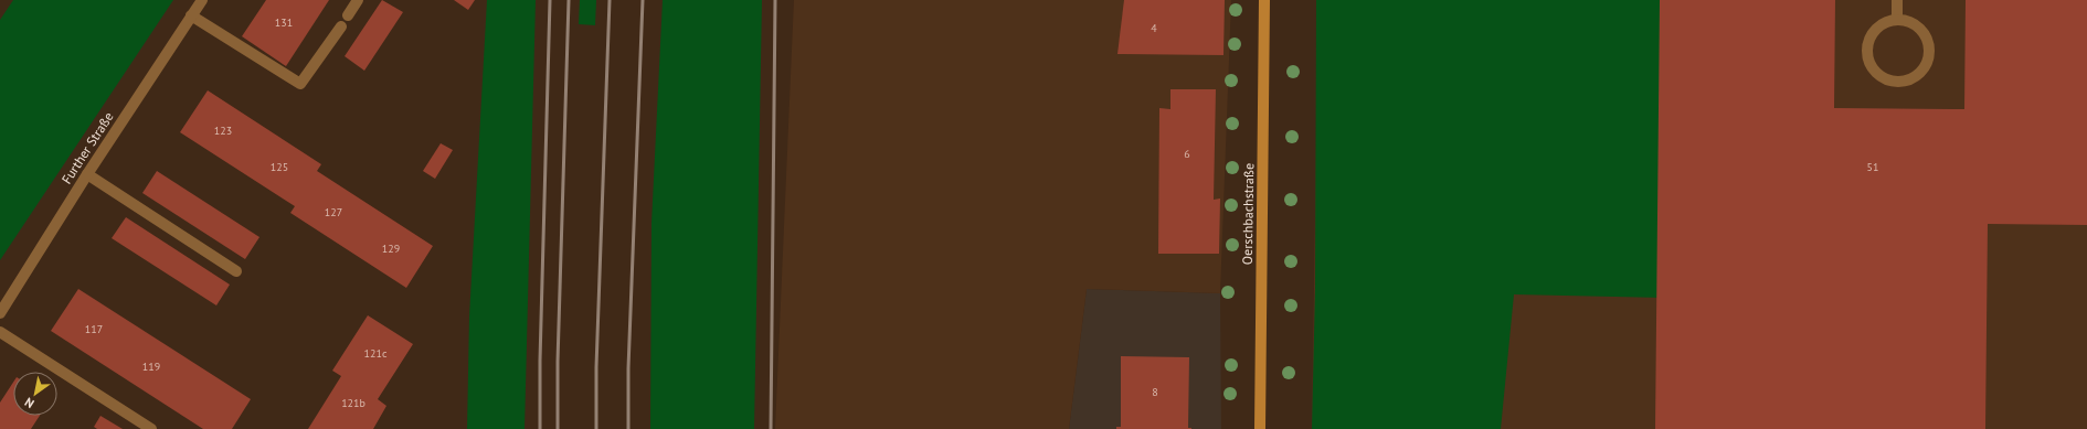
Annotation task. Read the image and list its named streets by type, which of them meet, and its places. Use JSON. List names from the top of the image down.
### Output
{
  "streets": {
    "main road": ["Oerschbachstraße"],
    "street": ["Further Straße"]
  },
  "house_numbers": [
    "131",
    "4",
    "123",
    "6",
    "125",
    "51",
    "127",
    "129",
    "117",
    "121c",
    "119",
    "8",
    "121b"
  ],
  "north": "bottom left"
}
